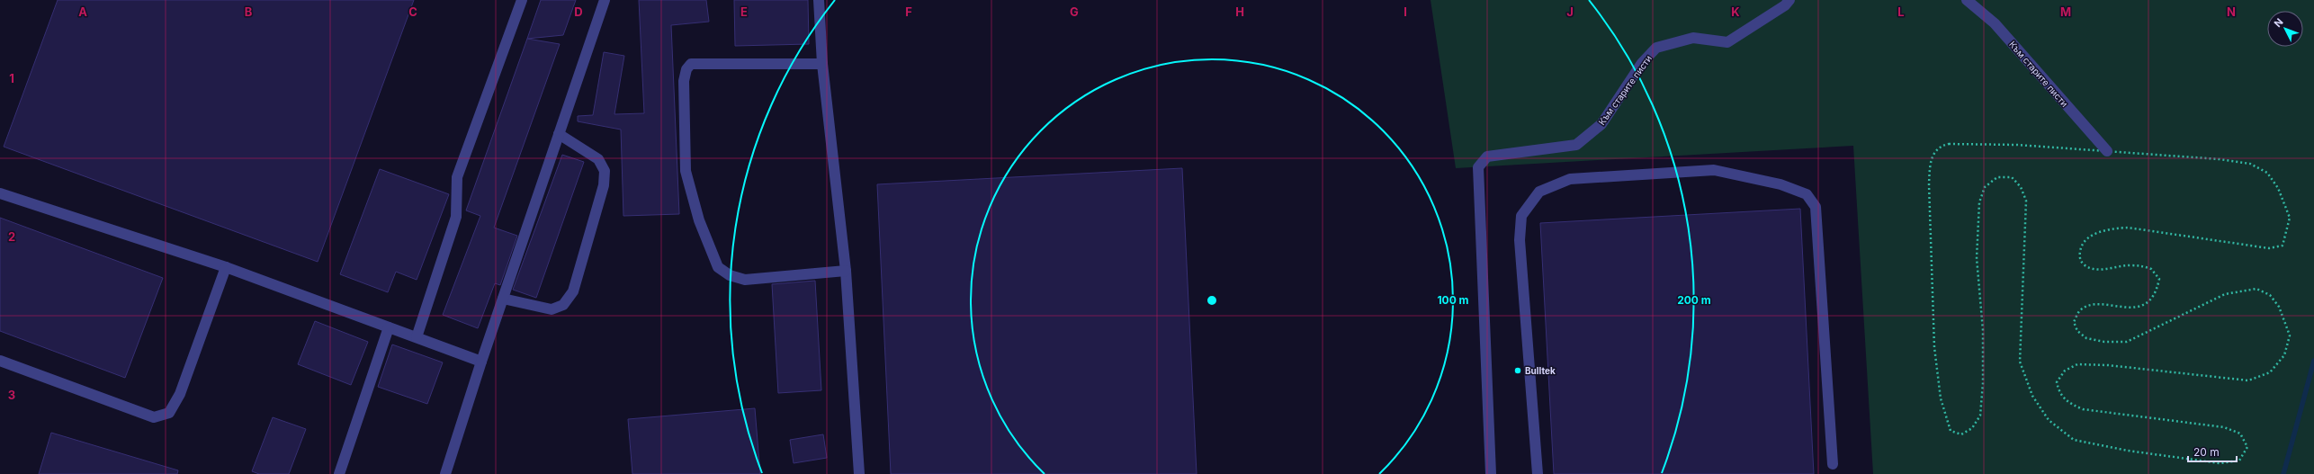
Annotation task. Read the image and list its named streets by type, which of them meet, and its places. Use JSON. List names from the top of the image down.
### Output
{
  "streets": {
    "street": ["Към старите писти"]
  },
  "places": ["Bulltek"],
  "scale_bar": "20 m",
  "north": "top left",
  "grid": {
    "columns": [
      "A",
      "B",
      "C",
      "D",
      "E",
      "F",
      "G",
      "H",
      "I",
      "J",
      "K",
      "L",
      "M",
      "N"
    ],
    "rows": ["1", "2", "3"]
  },
  "rings": ["100 m", "200 m"]
}
